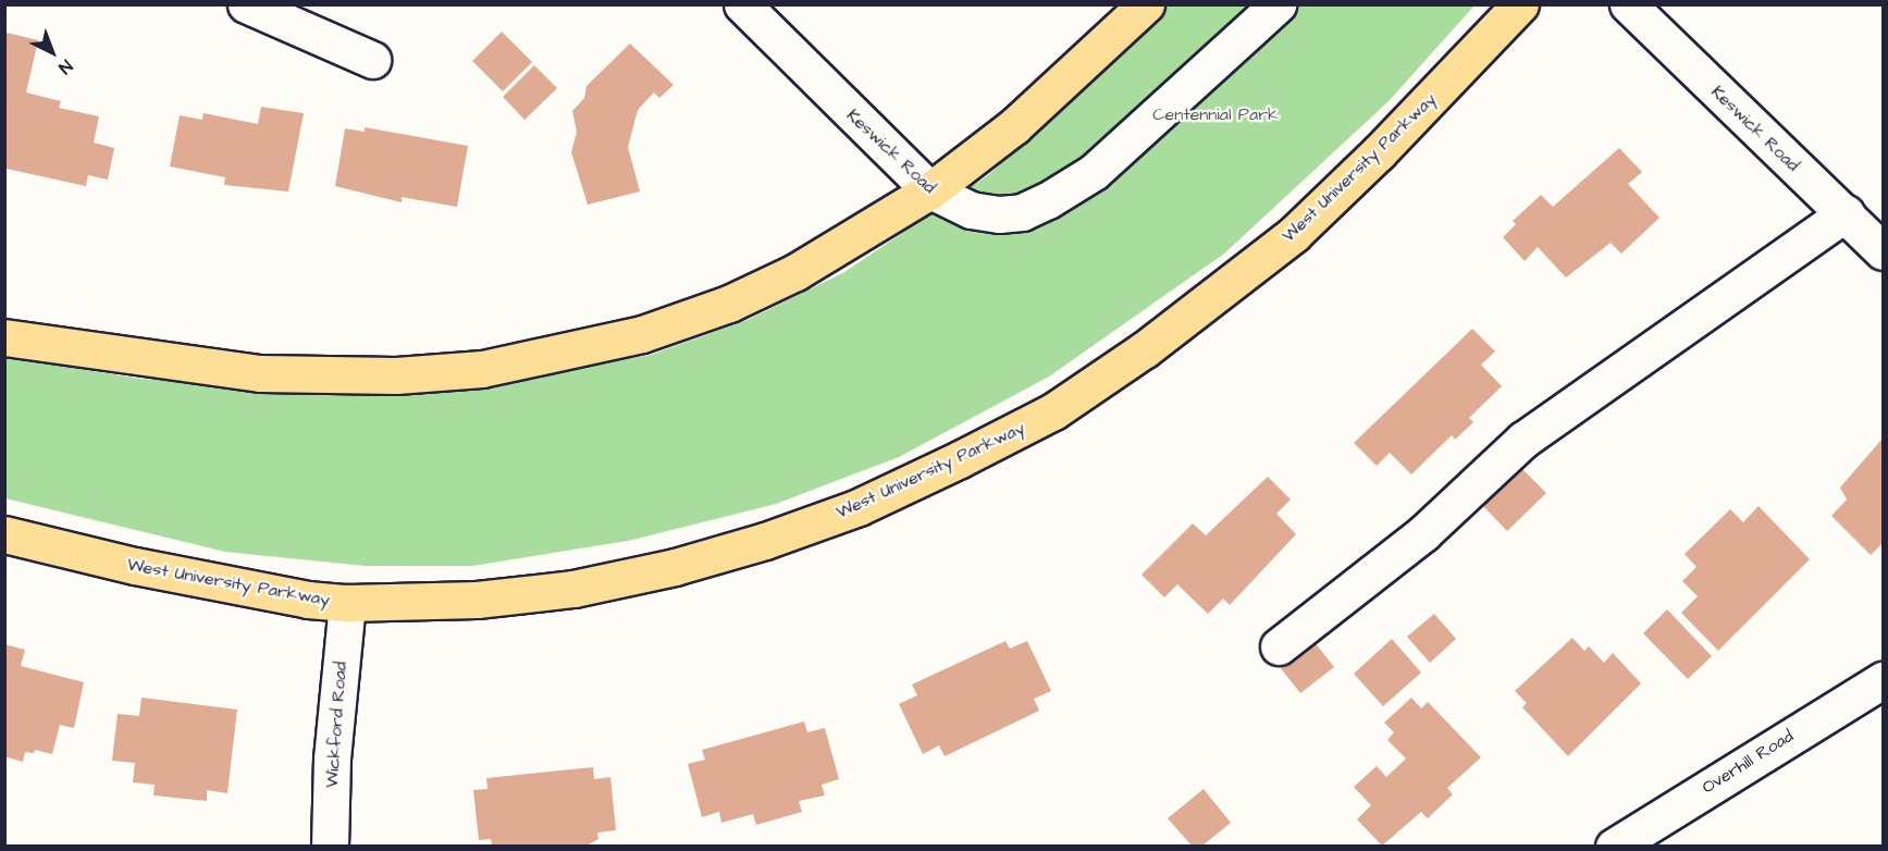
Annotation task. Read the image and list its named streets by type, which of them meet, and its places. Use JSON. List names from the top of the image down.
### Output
{
  "streets": {
    "main road": ["West University Parkway"],
    "street": ["Keswick Road", "Wickford Road", "Overhill Road"]
  },
  "crossings": [
    ["West University Parkway", "Wickford Road"]
  ],
  "parks": ["Centennial Park"],
  "north": "bottom right"
}
